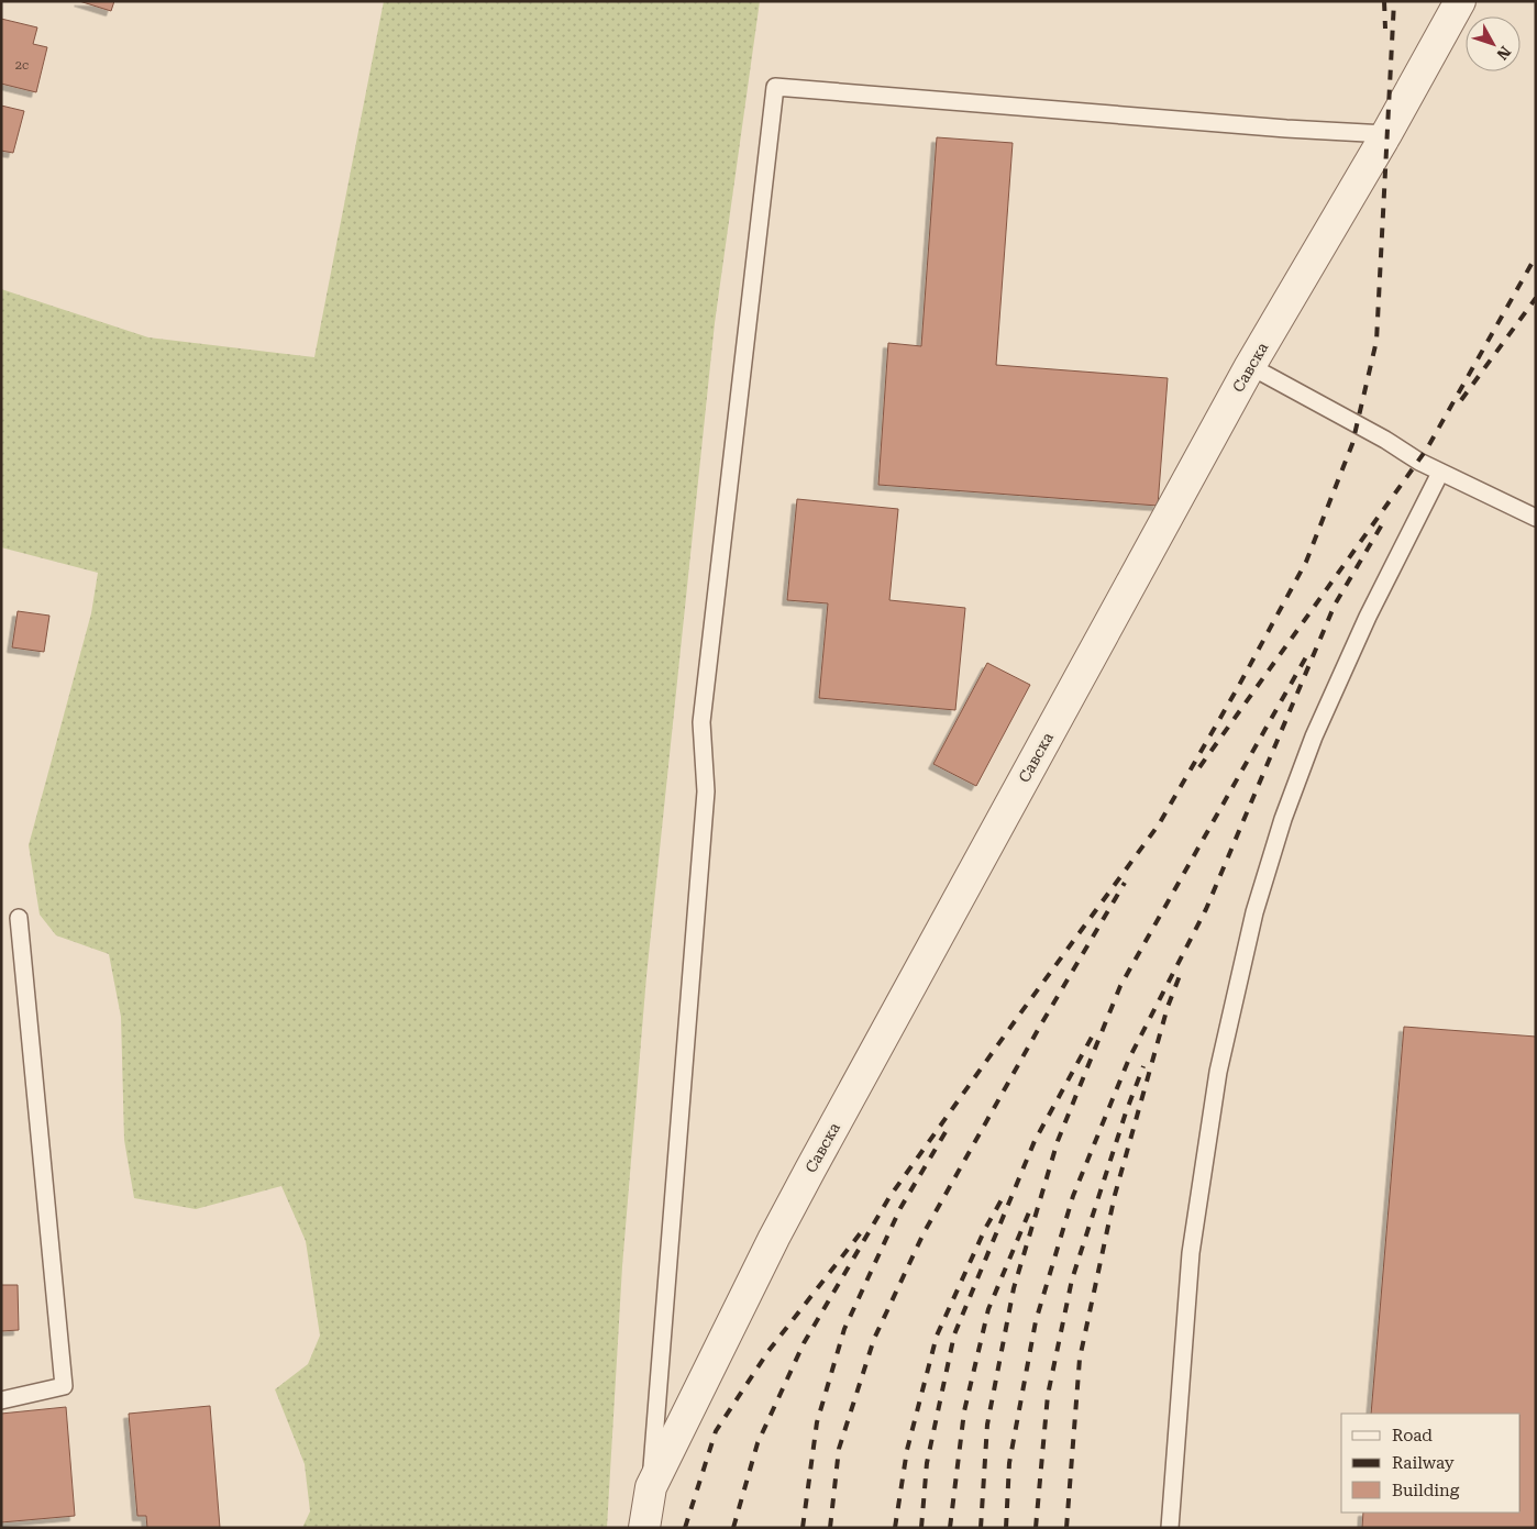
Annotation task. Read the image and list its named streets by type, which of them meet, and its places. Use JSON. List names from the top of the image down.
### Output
{
  "streets": {
    "street": ["Савска"]
  },
  "house_numbers": ["2c"],
  "legend": ["Road", "Railway", "Building"],
  "north": "bottom right"
}
